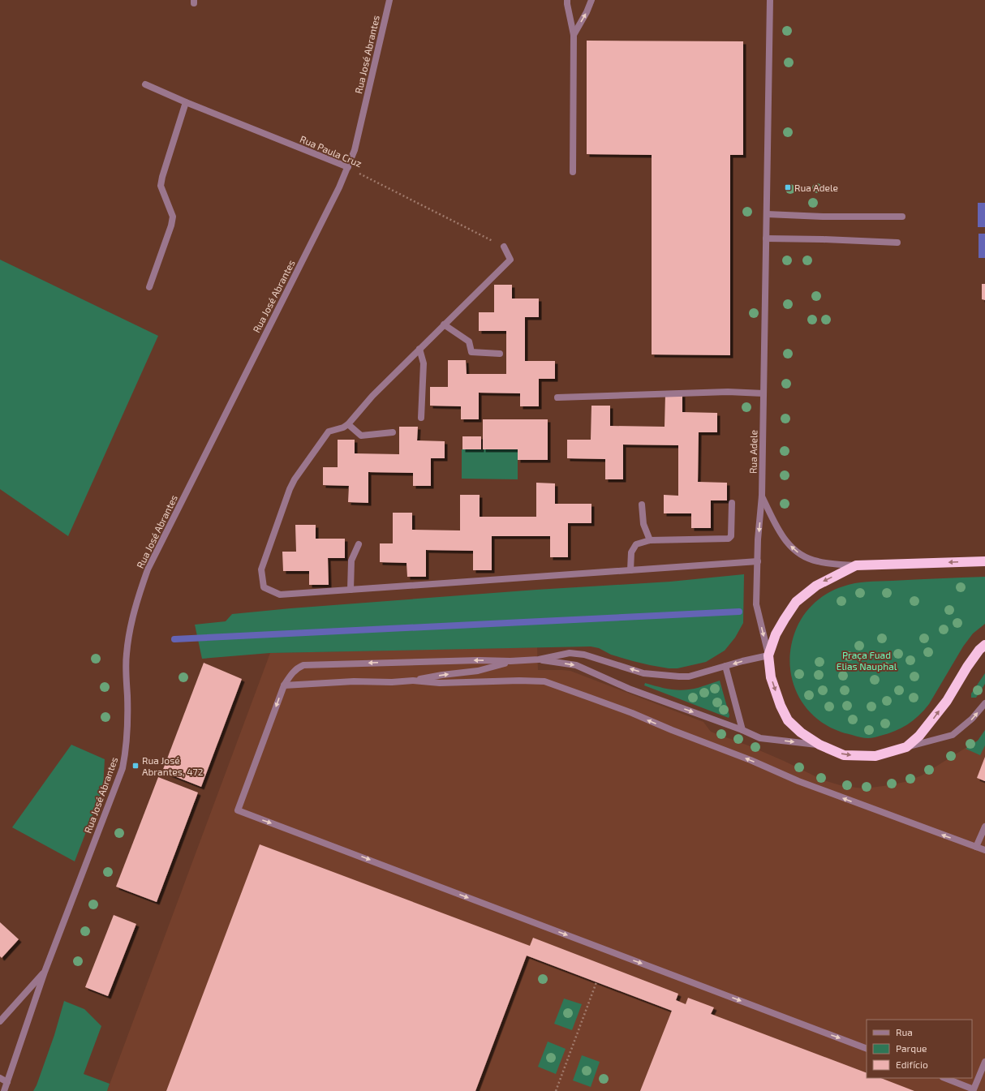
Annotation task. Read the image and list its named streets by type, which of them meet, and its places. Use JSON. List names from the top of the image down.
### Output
{
  "streets": {
    "street": ["Rua José Abrantes", "Rua Paula Cruz", "Rua Adele"]
  },
  "crossings": [
    ["Rua José Abrantes", "Rua Paula Cruz"]
  ],
  "parks": ["Praça Fuad Elias Nauphal"],
  "places": {
    "transit": ["Rua Adele", "Rua José Abrantes, 472"]
  },
  "legend": ["Rua", "Parque", "Edifício"]
}
